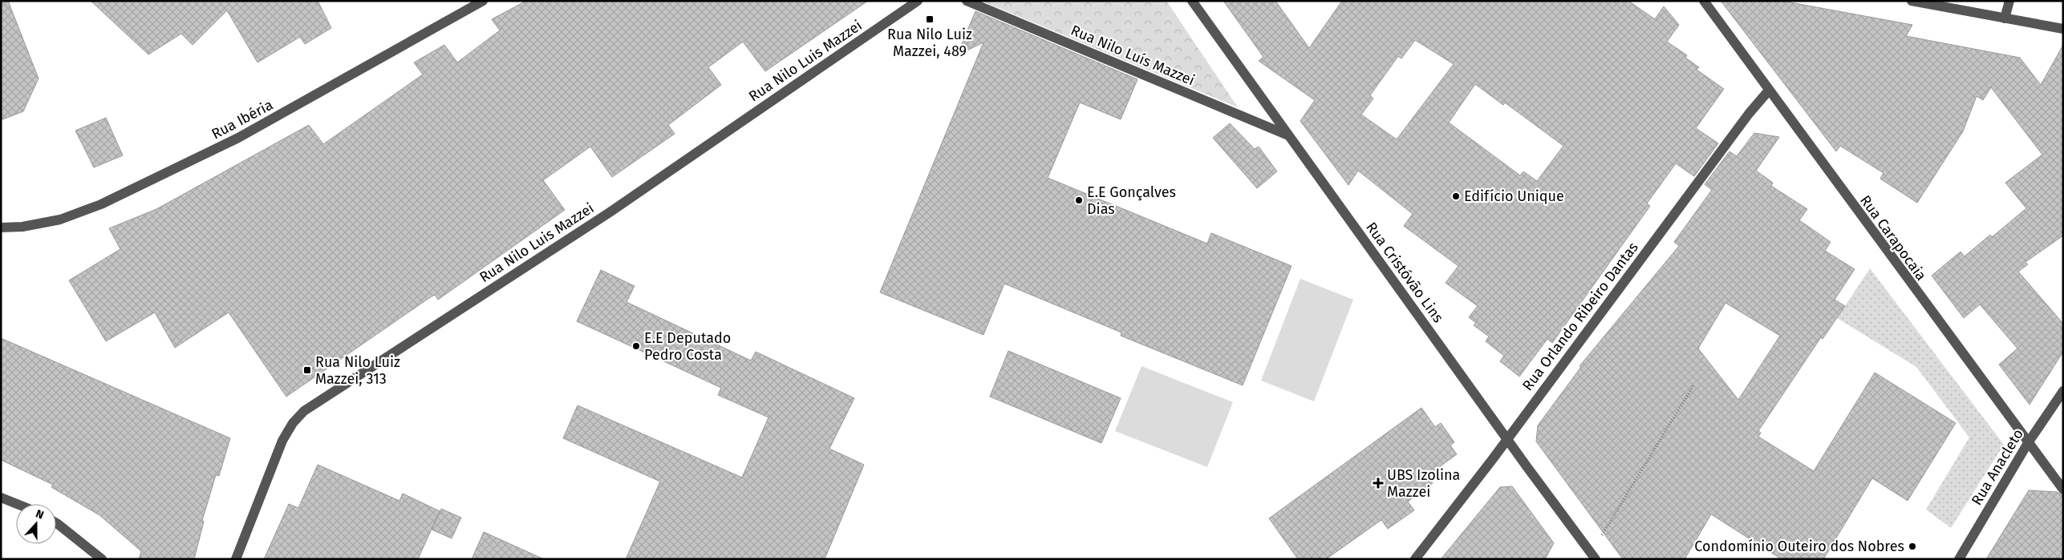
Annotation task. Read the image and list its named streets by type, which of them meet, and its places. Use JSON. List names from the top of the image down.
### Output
{
  "streets": {
    "street": [
      "Rua Nilo Luís Mazzei",
      "Rua Nilo Luis Mazzei",
      "Rua Ibéria",
      "Rua Carapocaia",
      "Rua Cristóvão Lins",
      "Rua Orlando Ribeiro Dantas",
      "Rua Anacleto"
    ]
  },
  "crossings": [
    ["Rua Nilo Luís Mazzei", "Rua Cristóvão Lins"],
    ["Rua Carapocaia", "Rua Orlando Ribeiro Dantas"],
    ["Rua Carapocaia", "Rua Anacleto"],
    ["Rua Cristóvão Lins", "Rua Orlando Ribeiro Dantas"]
  ],
  "places": {
    "transit": ["Rua Nilo Luiz Mazzei, 489", "Rua Nilo Luiz Mazzei, 313"],
    "other": [
      "Edifício Unique",
      "E.E Gonçalves Dias",
      "E.E Deputado Pedro Costa",
      "Condomínio Outeiro dos Nobres"
    ],
    "health": ["UBS Izolina Mazzei"]
  },
  "north": "top"
}
